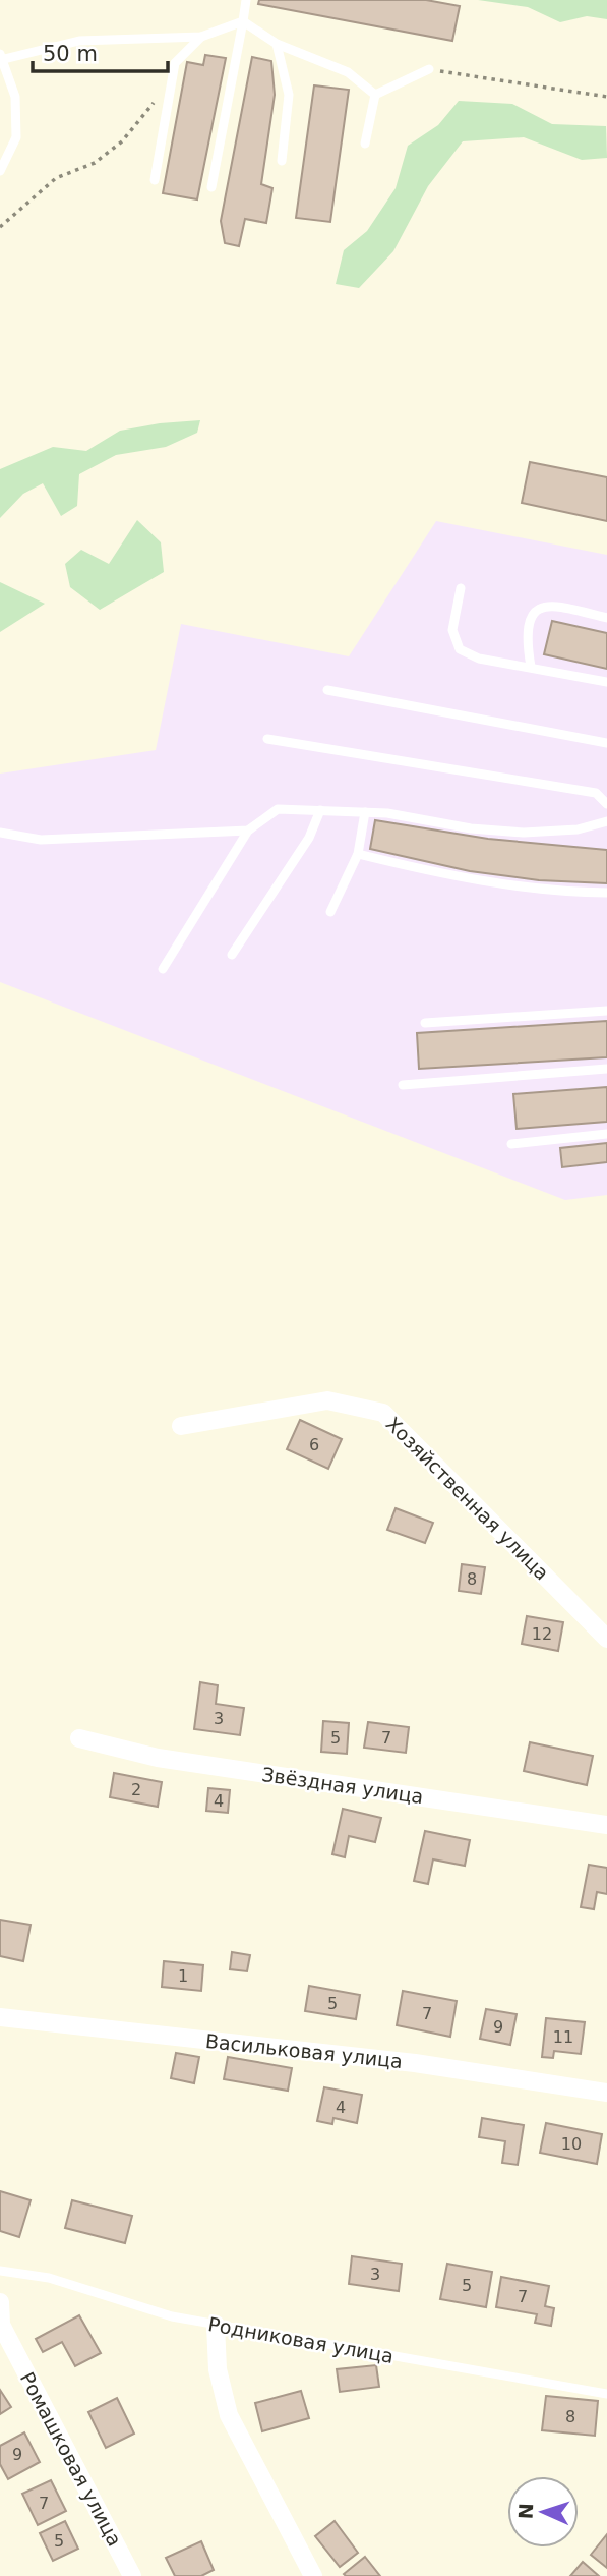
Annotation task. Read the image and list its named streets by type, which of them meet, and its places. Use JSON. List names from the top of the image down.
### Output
{
  "streets": {
    "street": [
      "Хозяйственная улица",
      "Звёздная улица",
      "Васильковая улица",
      "Ромашковая улица"
    ],
    "lane": ["Родниковая улица"]
  },
  "house_numbers": [
    "6",
    "8",
    "12",
    "3",
    "5",
    "7",
    "2",
    "4",
    "1",
    "5",
    "7",
    "9",
    "11",
    "4",
    "10",
    "3",
    "5",
    "7",
    "8",
    "9",
    "7",
    "5"
  ],
  "scale_bar": "50 m",
  "north": "left"
}
